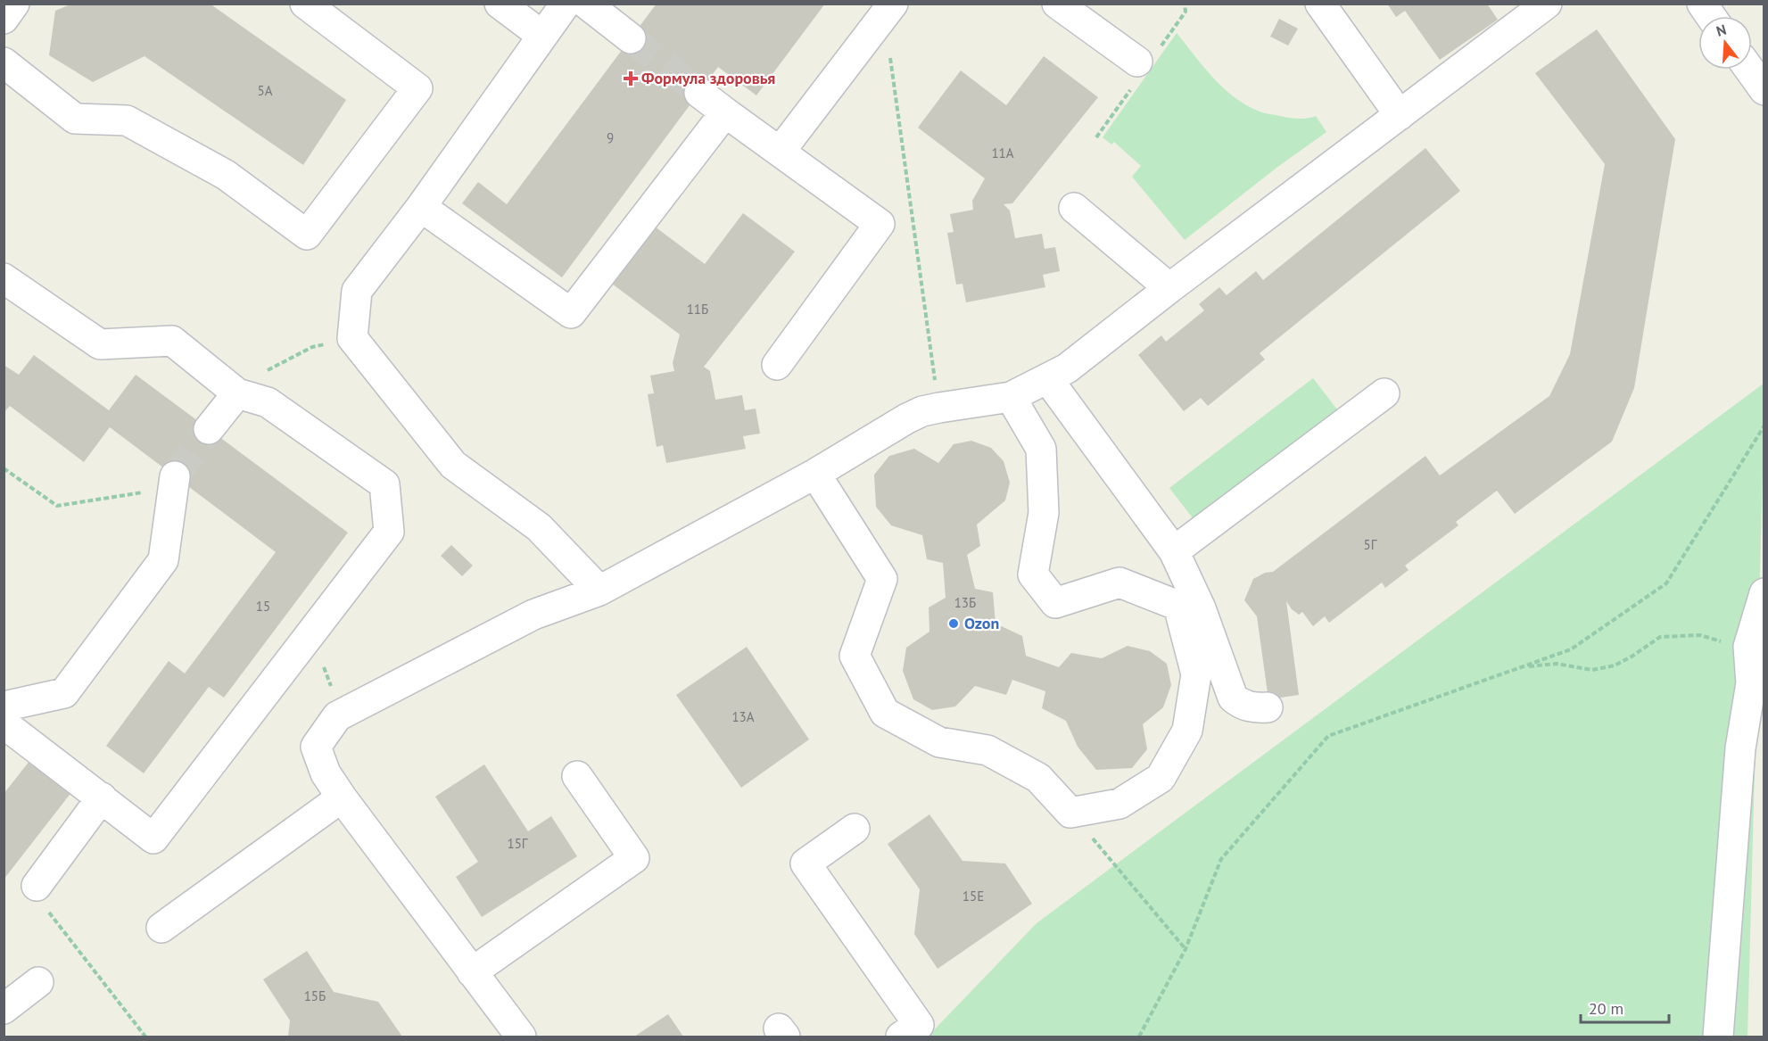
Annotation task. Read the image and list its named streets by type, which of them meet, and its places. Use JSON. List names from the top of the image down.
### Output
{
  "places": {
    "health": ["Формула здоровья"],
    "other": ["Ozon"]
  },
  "house_numbers": [
    "5А",
    "9",
    "11А",
    "11Б",
    "5Г",
    "13Б",
    "15",
    "13А",
    "15Г",
    "15Е",
    "15Б"
  ],
  "scale_bar": "20 m",
  "north": "top"
}
